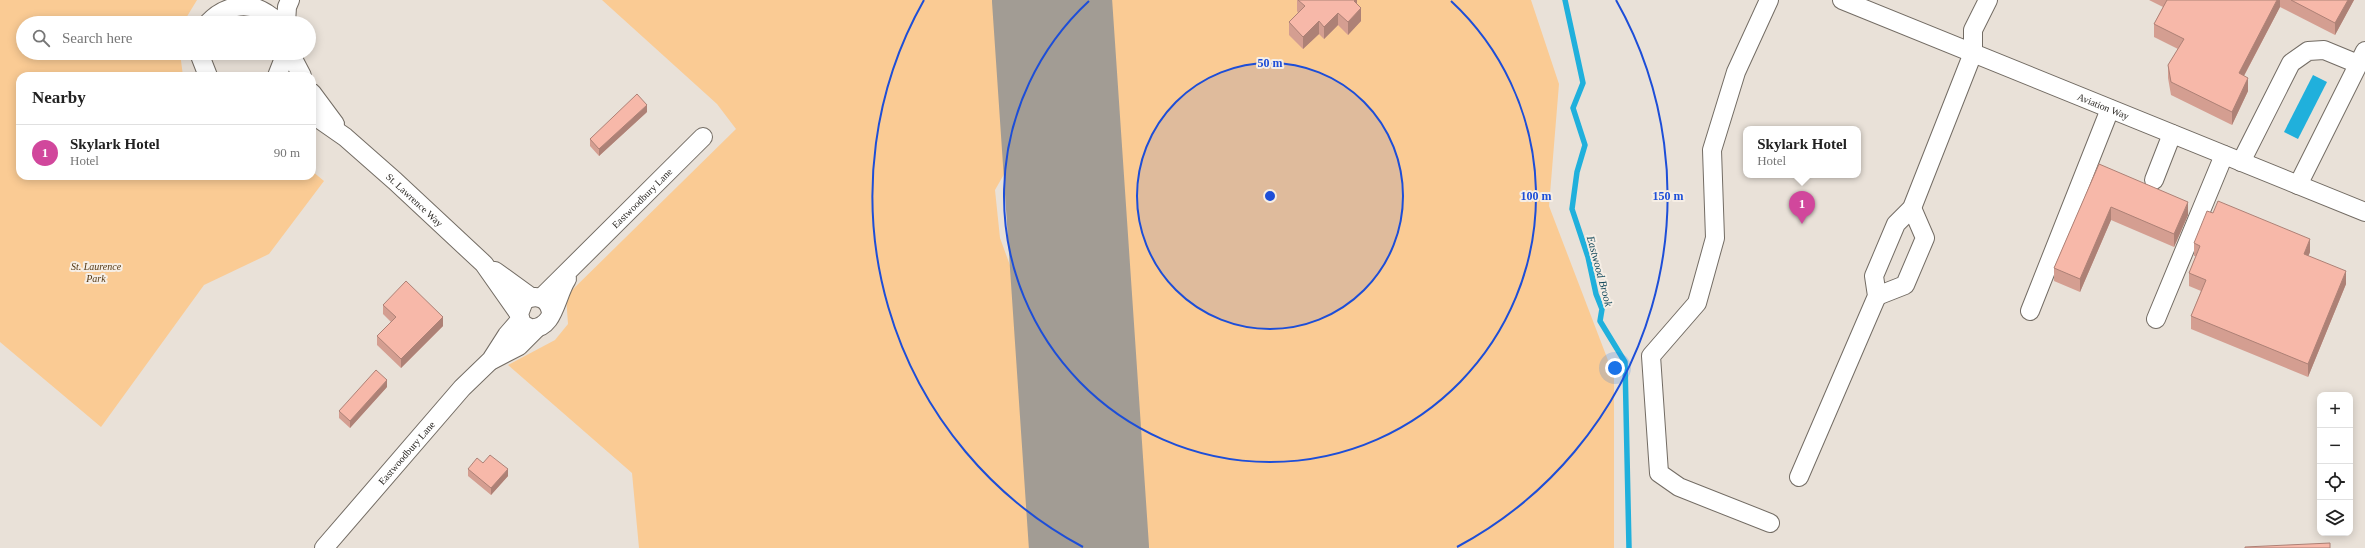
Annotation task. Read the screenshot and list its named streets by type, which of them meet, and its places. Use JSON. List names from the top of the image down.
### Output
{
  "streets": {
    "street": ["Aviation Way", "Eastwoodbury Lane", "St. Lawrence Way"]
  },
  "crossings": [
    ["Eastwoodbury Lane", "St. Lawrence Way"]
  ],
  "water": ["Eastwood Brook"],
  "parks": ["St. Laurence Park"],
  "page": {
    "search": "Search here",
    "heading": "Nearby",
    "list": [
      {
        "mark": "1",
        "name": "Skylark Hotel",
        "note": "Hotel",
        "value": "90 m"
      }
    ],
    "popup": ["Skylark Hotel", "Hotel"],
    "pins": "1",
    "map_buttons": ["+", "−"]
  },
  "rings": ["50 m", "100 m", "150 m"]
}
